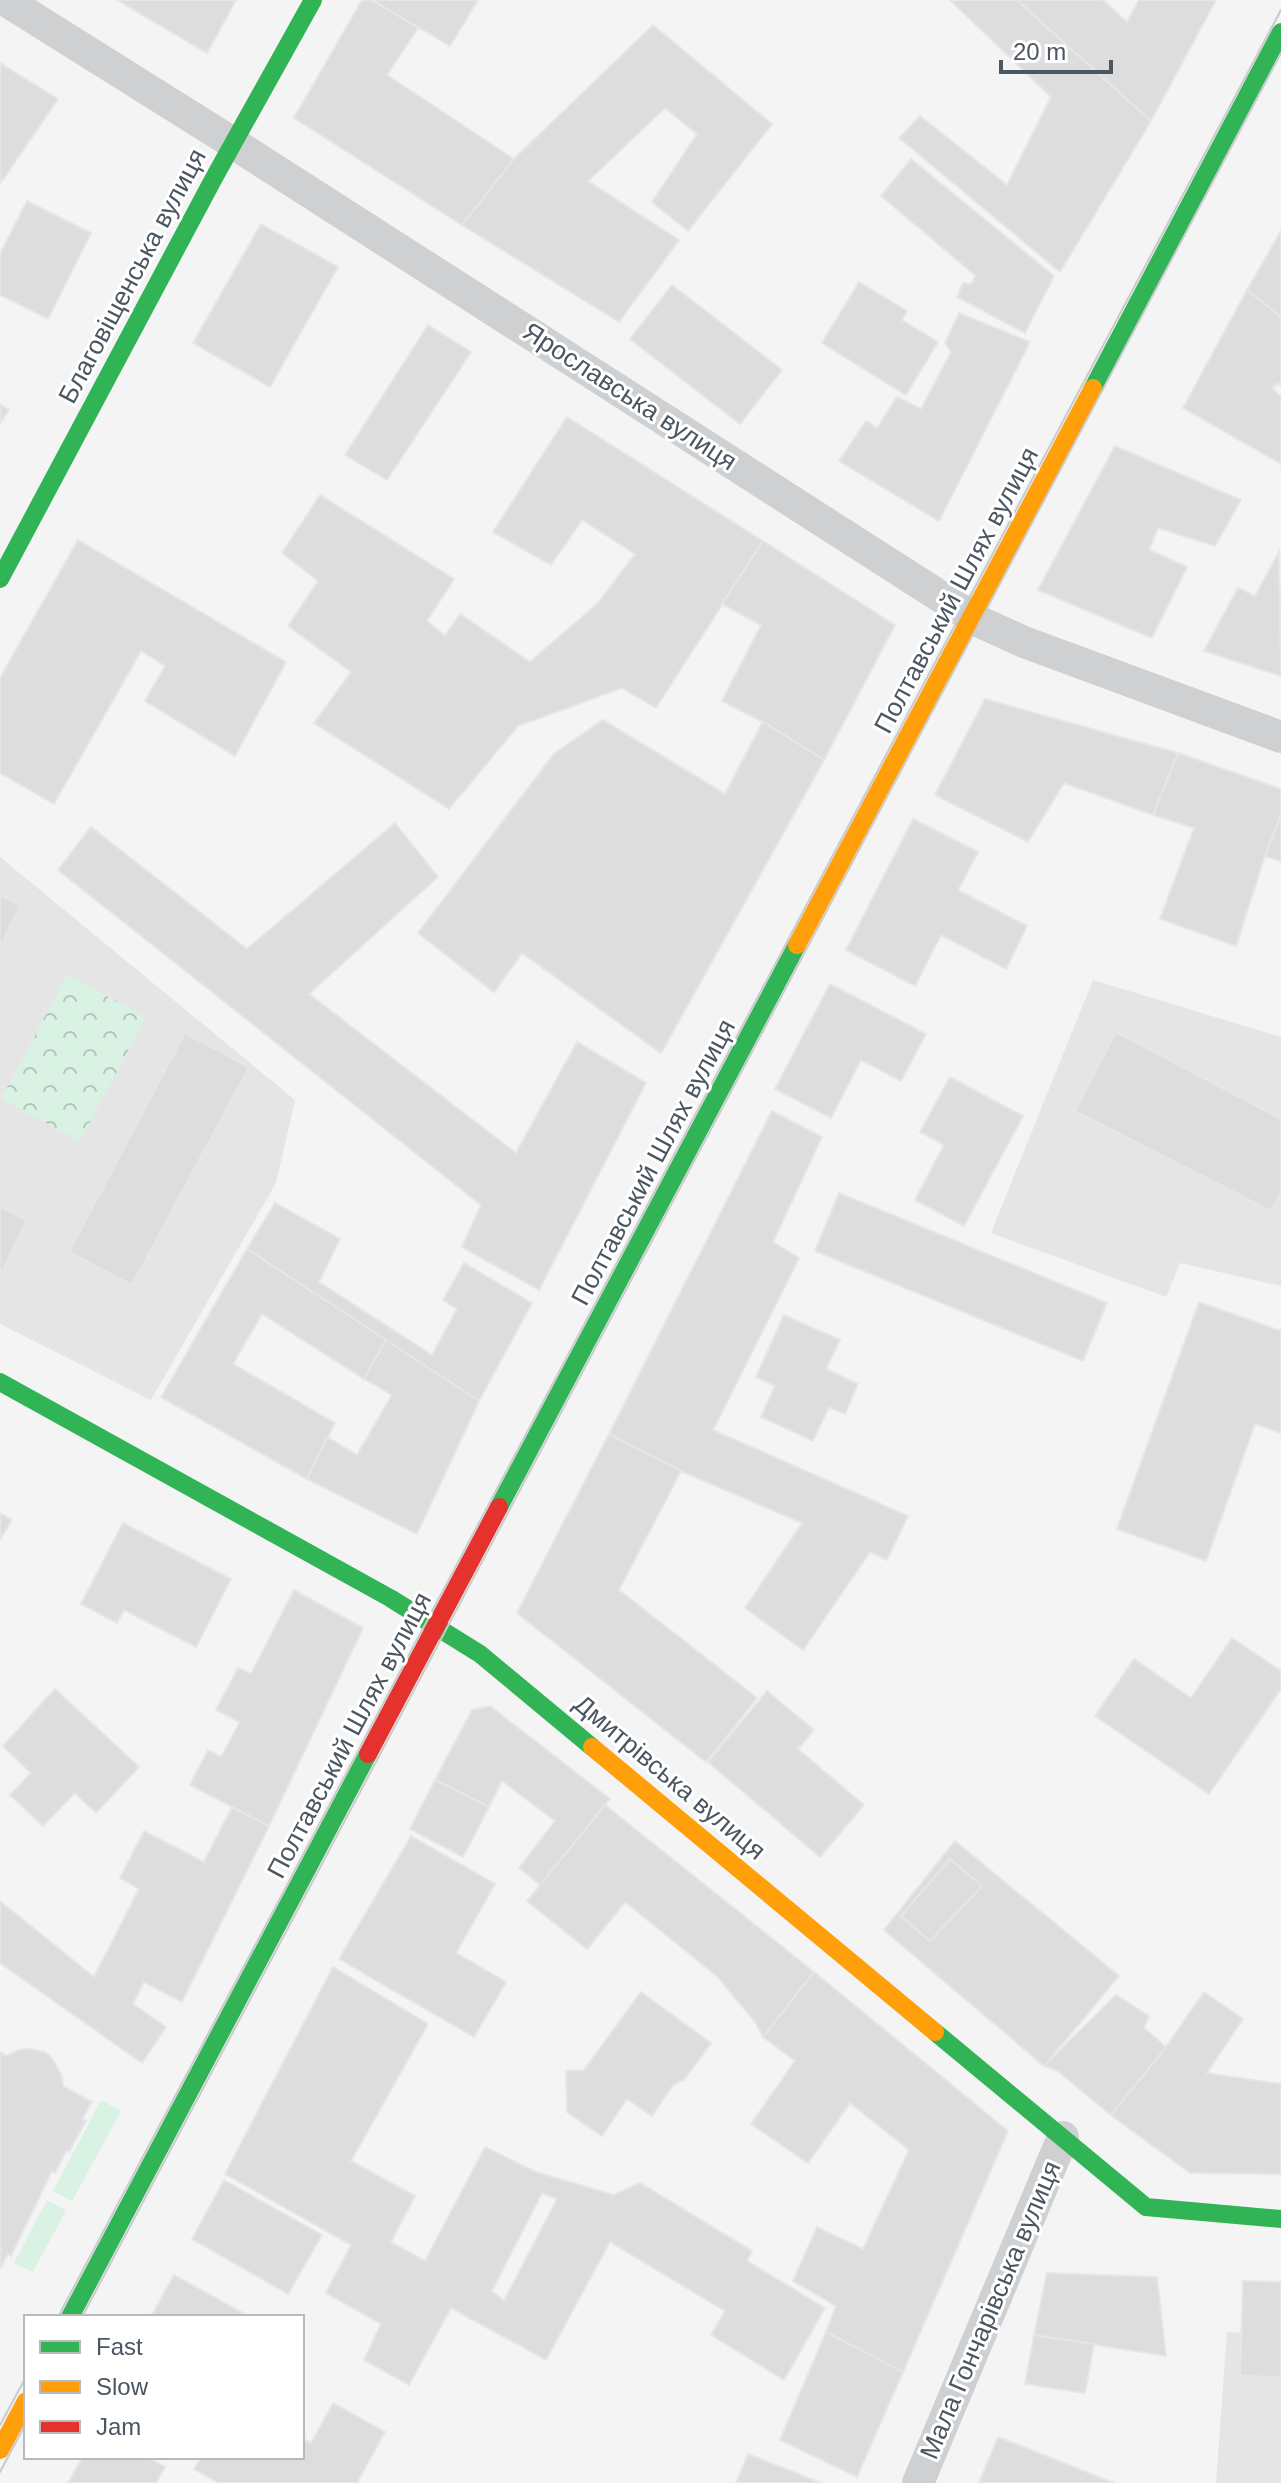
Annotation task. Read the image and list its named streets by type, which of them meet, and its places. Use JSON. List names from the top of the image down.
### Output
{
  "streets": {
    "main road": ["Благовіщенська вулиця", "Полтавський Шлях вулиця", "Дмитрівська вулиця"],
    "street": ["Ярославська вулиця", "Мала Гончарівська вулиця"]
  },
  "crossings": [
    ["Благовіщенська вулиця", "Ярославська вулиця"],
    ["Ярославська вулиця", "Полтавський Шлях вулиця"],
    ["Полтавський Шлях вулиця", "Дмитрівська вулиця"],
    ["Дмитрівська вулиця", "Мала Гончарівська вулиця"]
  ],
  "legend": ["Fast", "Slow", "Jam"],
  "scale_bar": "20 m"
}
